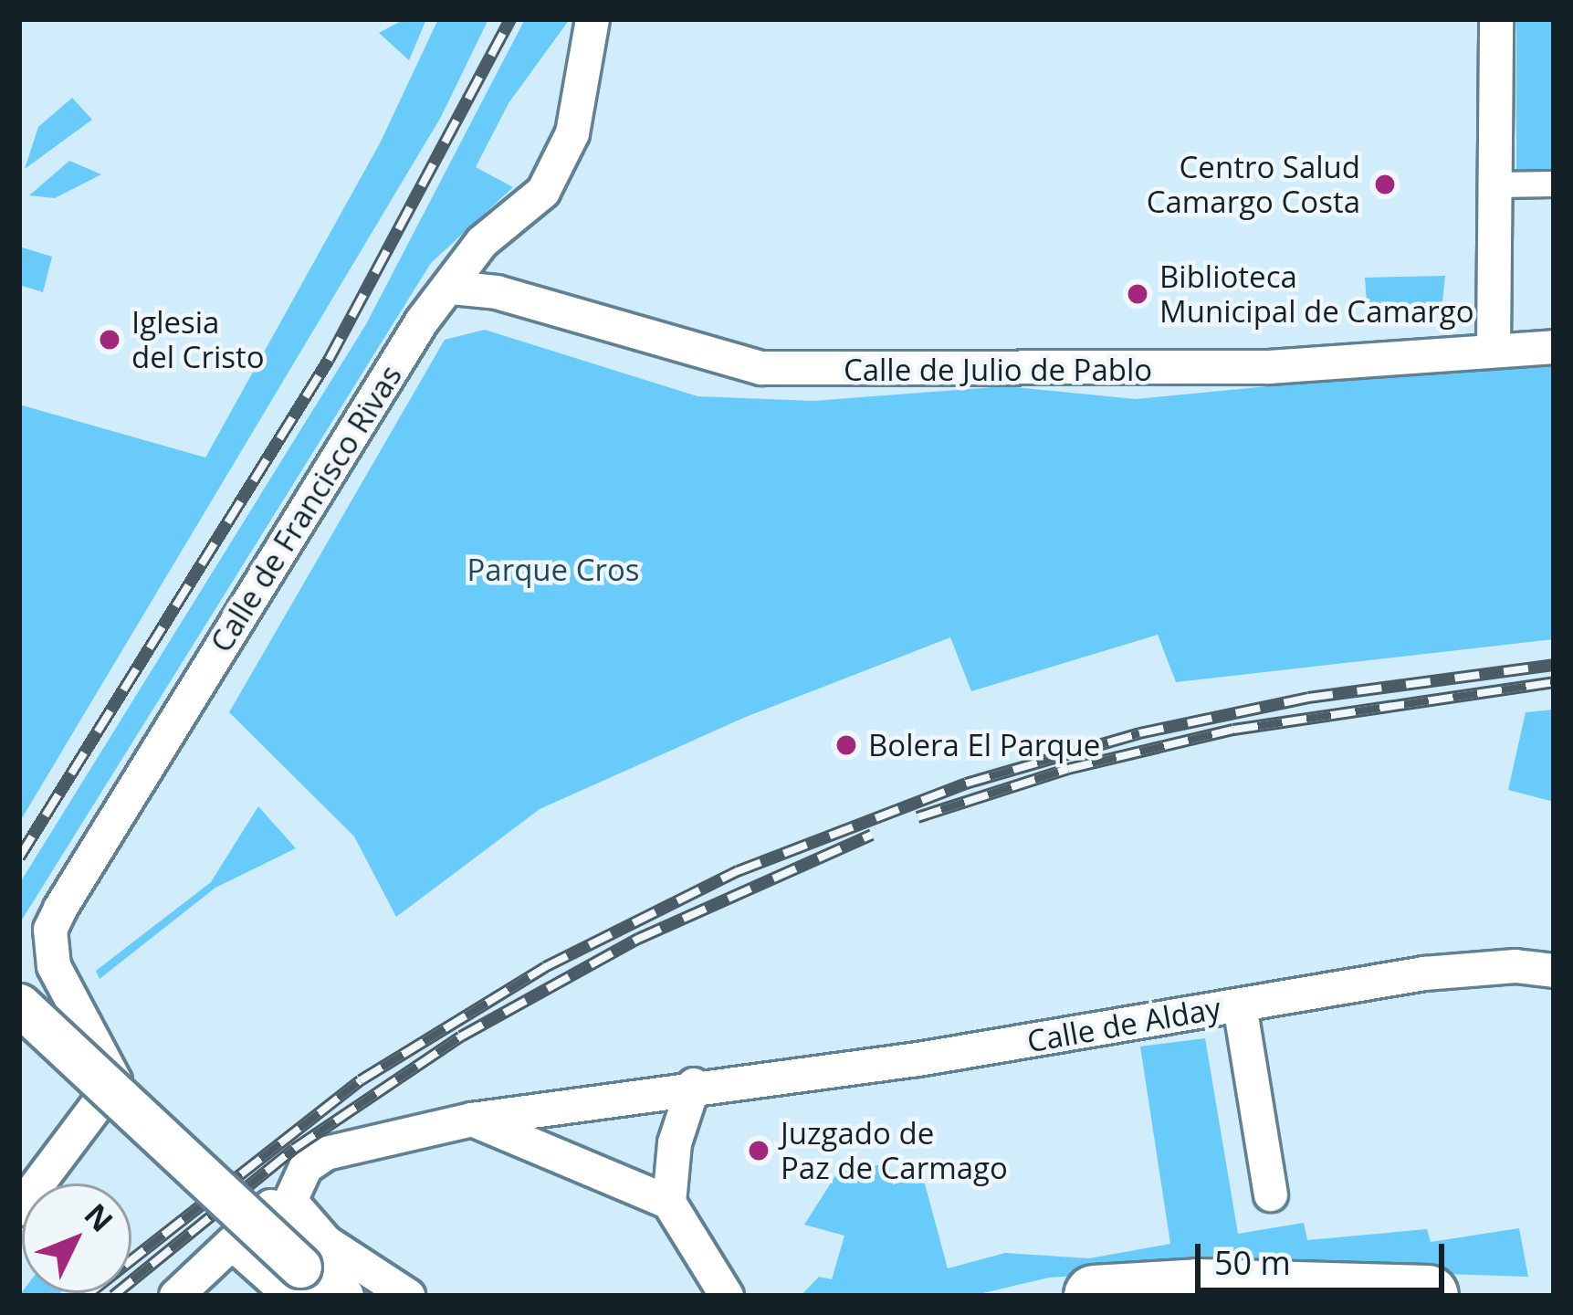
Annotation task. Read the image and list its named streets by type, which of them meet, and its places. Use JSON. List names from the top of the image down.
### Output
{
  "streets": {
    "street": ["Calle de Julio de Pablo", "Calle de Francisco Rivas", "Calle de Alday"]
  },
  "crossings": [
    ["Calle de Julio de Pablo", "Calle de Francisco Rivas"]
  ],
  "parks": ["Parque Cros"],
  "places": [
    "Centro Salud Camargo Costa",
    "Biblioteca Municipal de Camargo",
    "Iglesia del Cristo",
    "Bolera El Parque",
    "Juzgado de Paz de Carmago"
  ],
  "scale_bar": "50 m",
  "north": "top right"
}
